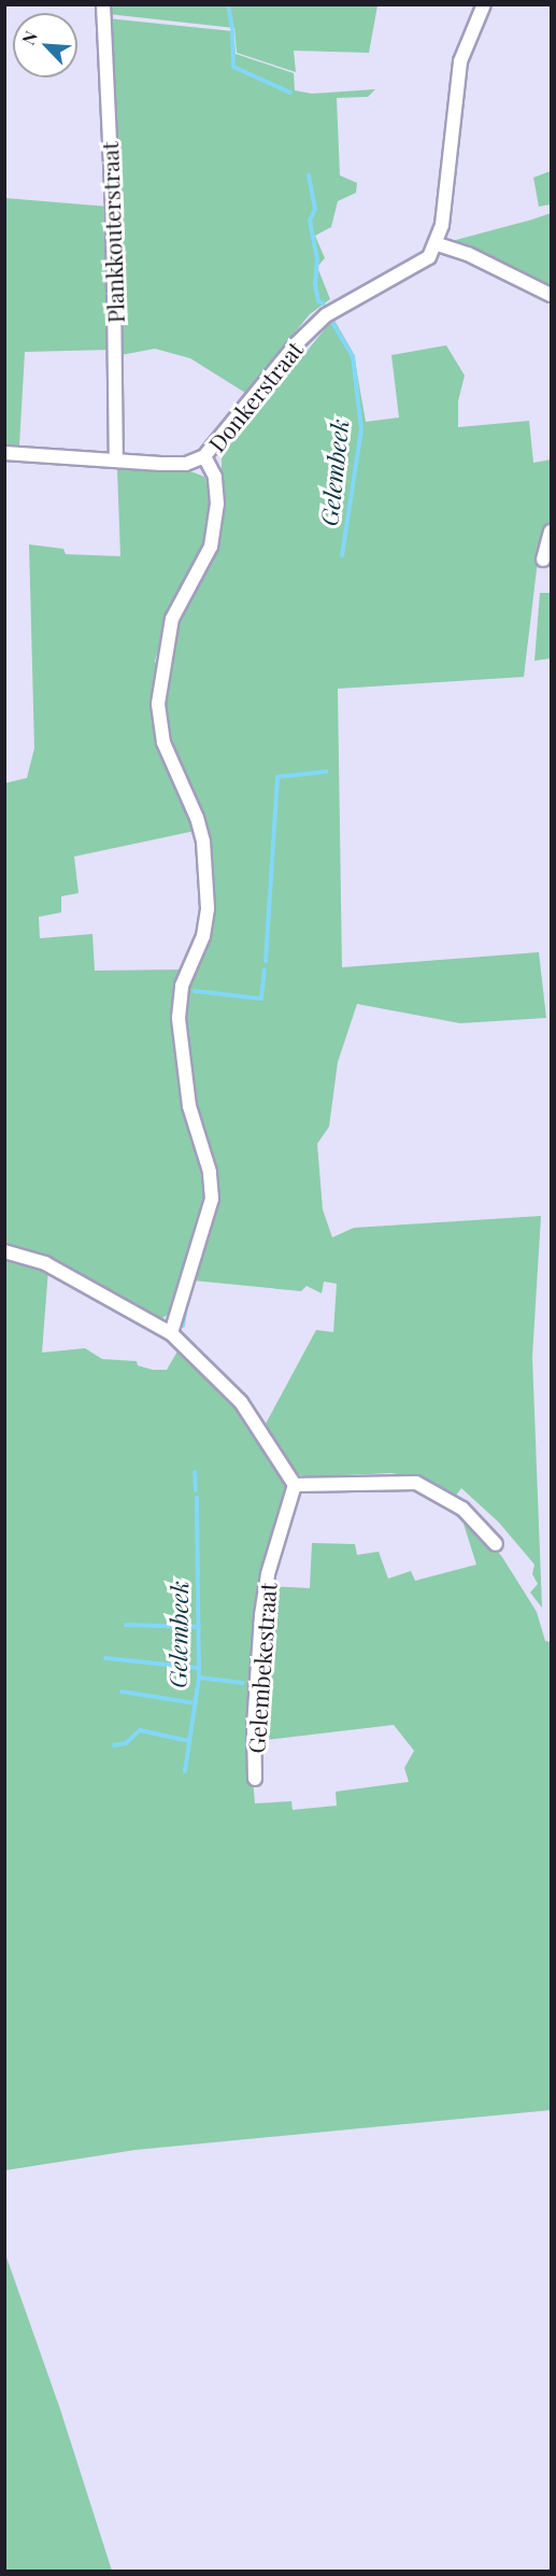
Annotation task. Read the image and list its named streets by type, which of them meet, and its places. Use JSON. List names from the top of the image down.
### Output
{
  "streets": {
    "street": ["Plankkouterstraat", "Donkerstraat", "Gelembekestraat"]
  },
  "crossings": [
    ["Plankkouterstraat", "Donkerstraat"]
  ],
  "water": ["Gelembeek"],
  "north": "top left"
}
